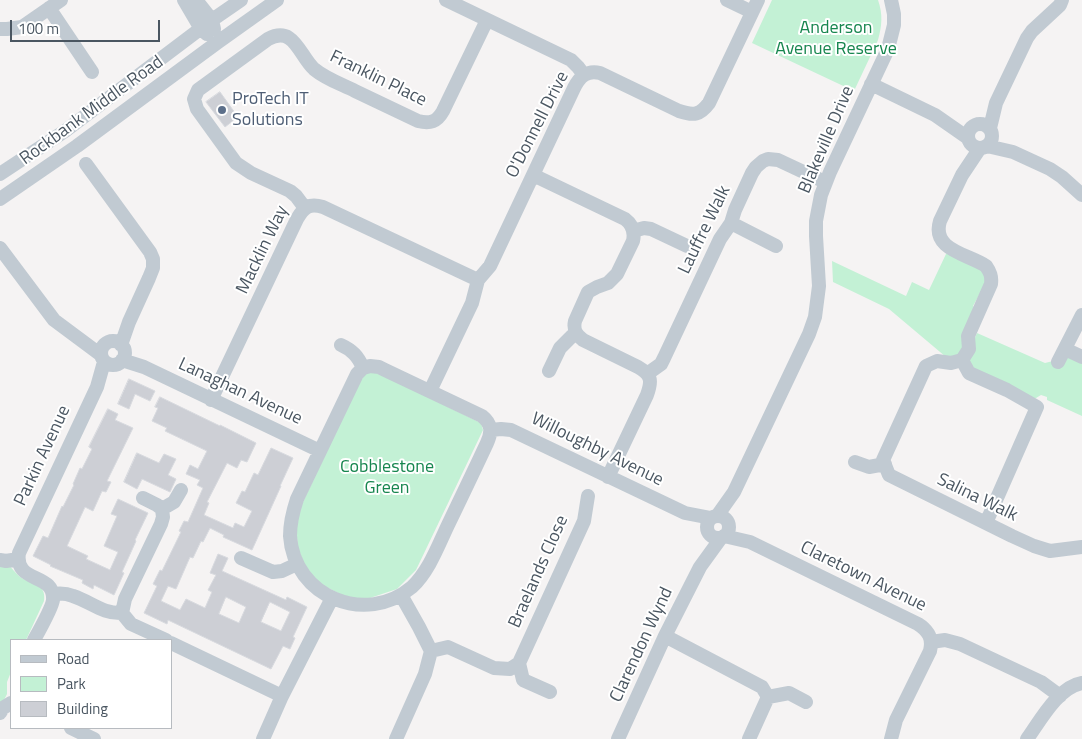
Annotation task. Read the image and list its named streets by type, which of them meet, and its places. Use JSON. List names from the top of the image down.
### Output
{
  "streets": {
    "street": [
      "Franklin Place",
      "Rockbank Middle Road",
      "O'Donnell Drive",
      "Blakeville Drive",
      "Lauffre Walk",
      "Macklin Way",
      "Lanaghan Avenue",
      "Willoughby Avenue",
      "Parkin Avenue",
      "Salina Walk",
      "Braelands Close",
      "Claretown Avenue",
      "Clarendon Wynd"
    ]
  },
  "crossings": [
    ["Franklin Place", "Macklin Way"],
    ["O'Donnell Drive", "Macklin Way"],
    ["Blakeville Drive", "Lauffre Walk"],
    ["Blakeville Drive", "Willoughby Avenue"],
    ["Blakeville Drive", "Claretown Avenue"],
    ["Blakeville Drive", "Clarendon Wynd"],
    ["Macklin Way", "Lanaghan Avenue"],
    ["Lanaghan Avenue", "Parkin Avenue"],
    ["Willoughby Avenue", "Claretown Avenue"],
    ["Willoughby Avenue", "Clarendon Wynd"],
    ["Claretown Avenue", "Clarendon Wynd"]
  ],
  "parks": ["Anderson Avenue Reserve", "Cobblestone Green"],
  "places": ["ProTech IT Solutions"],
  "legend": ["Road", "Park", "Building"],
  "scale_bar": "100 m"
}
